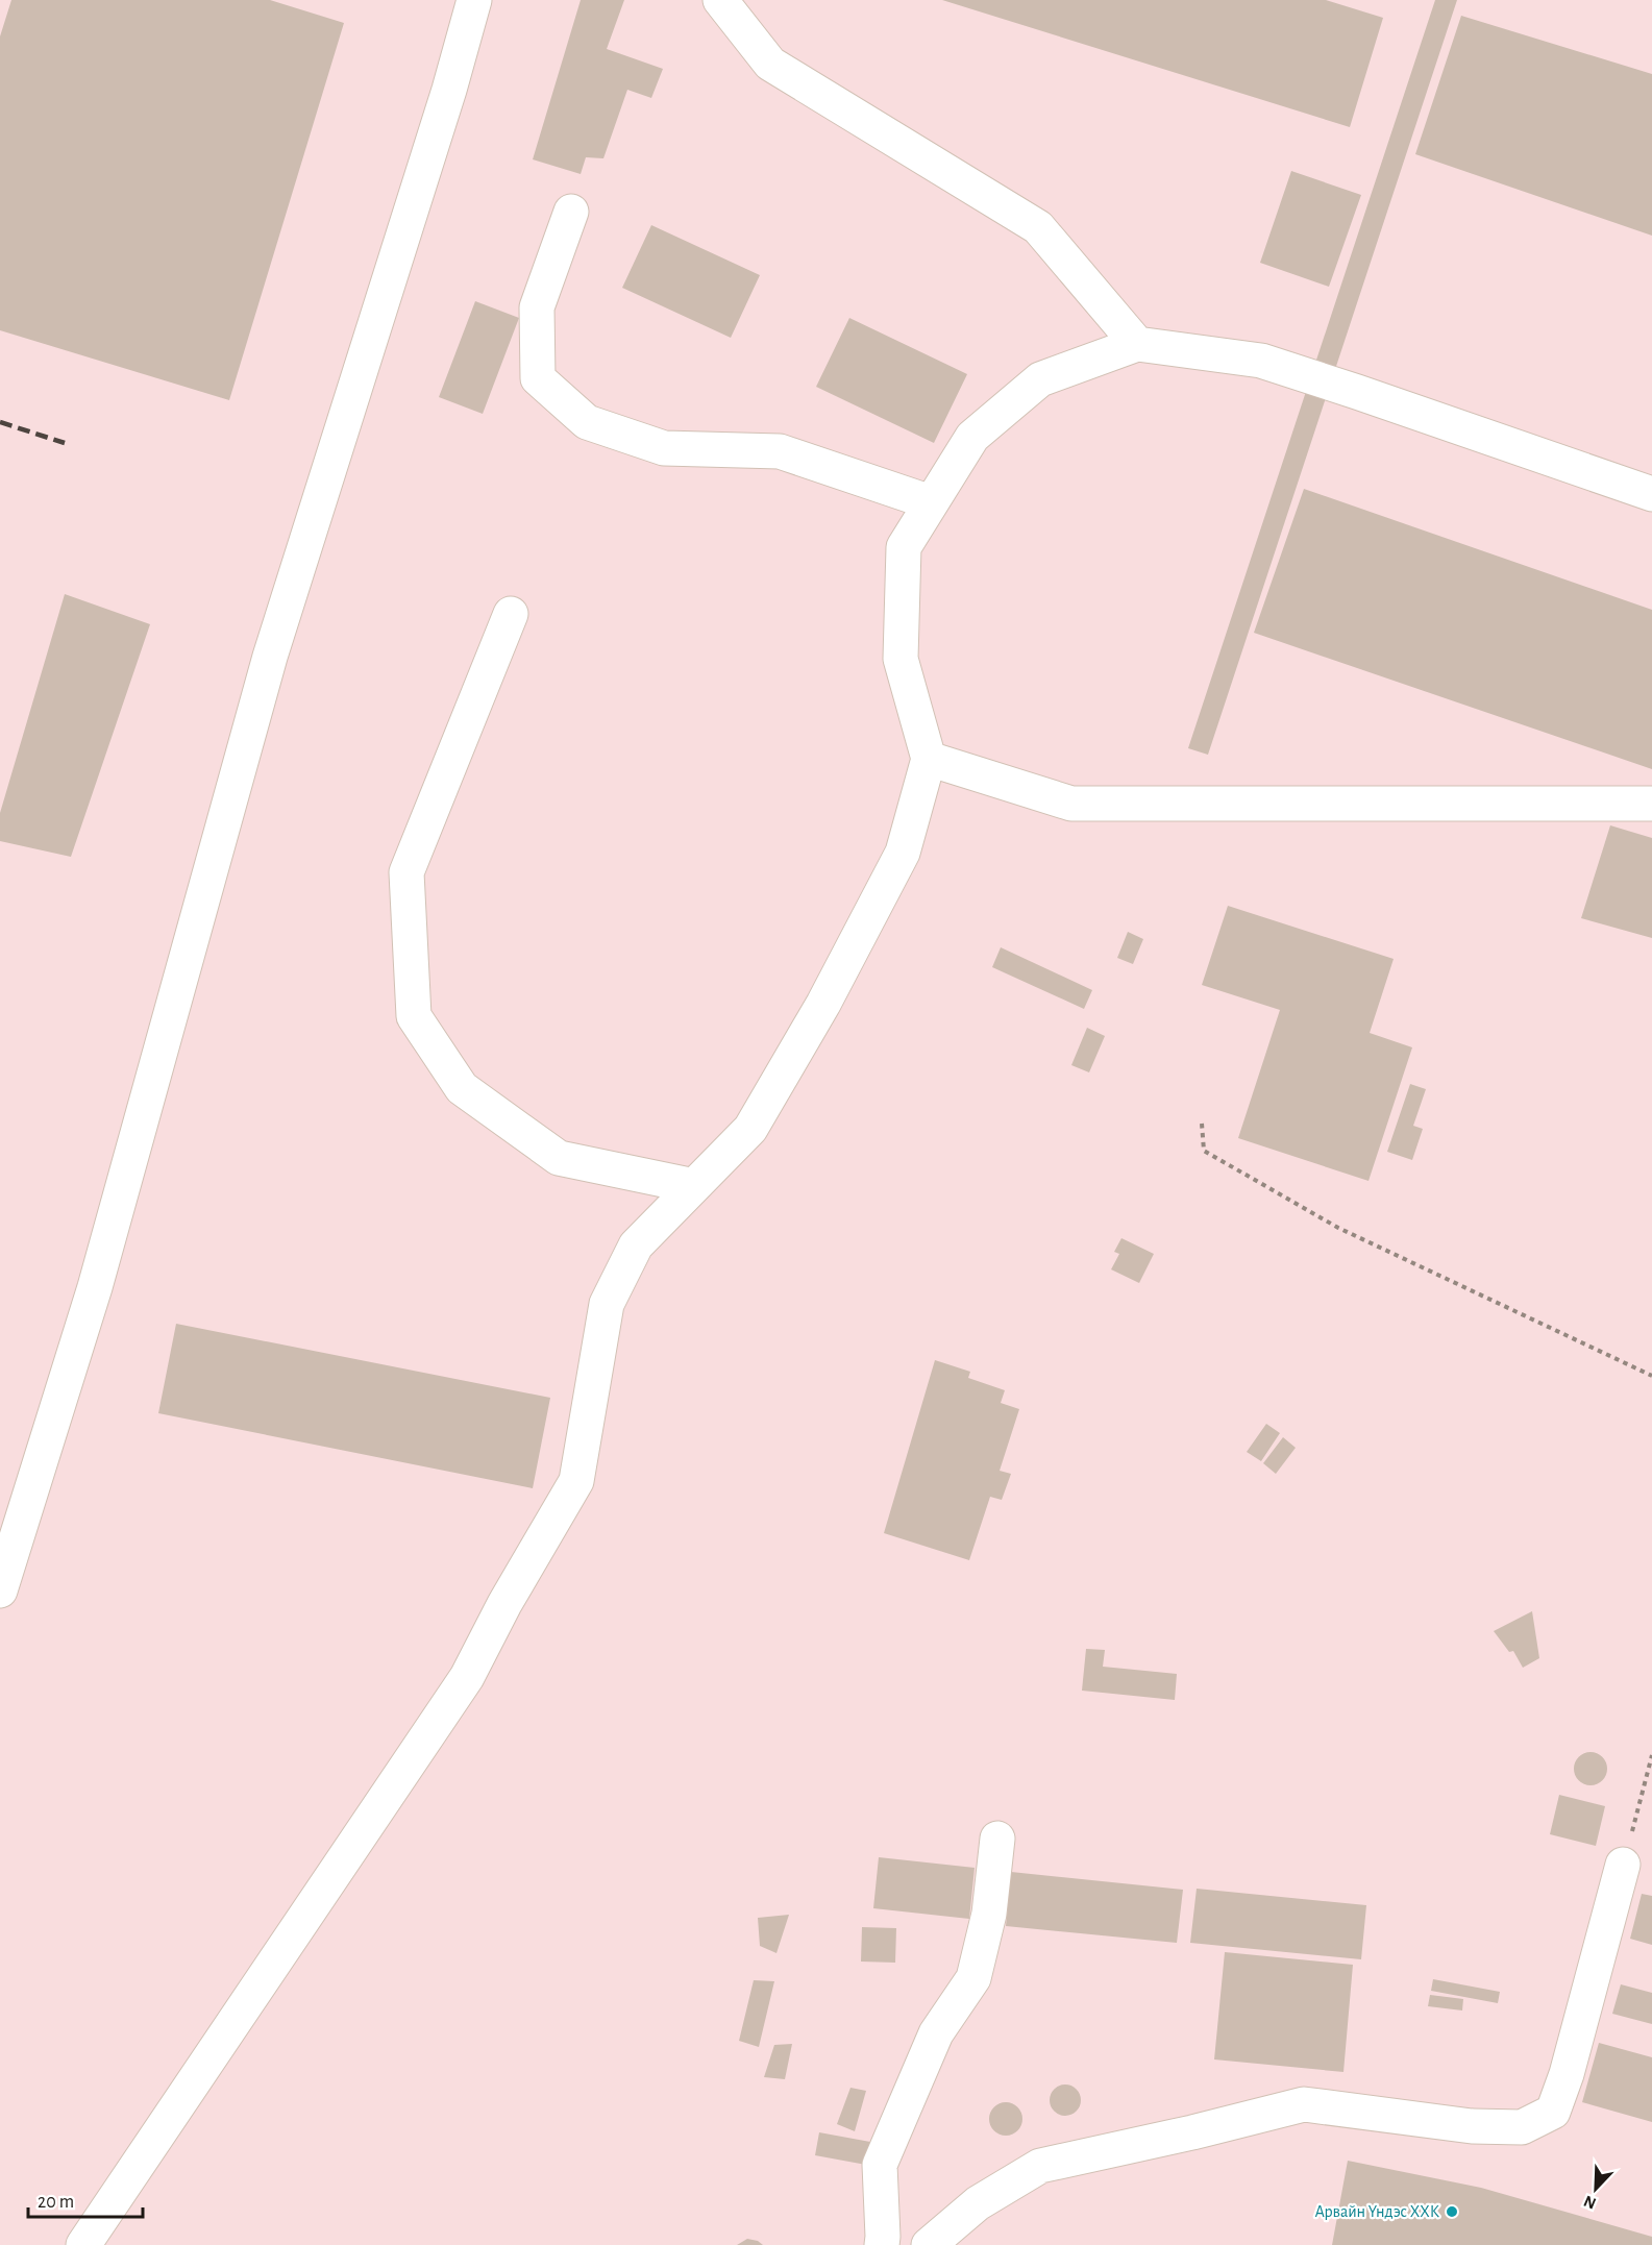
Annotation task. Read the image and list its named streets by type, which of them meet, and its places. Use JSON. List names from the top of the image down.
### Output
{
  "places": ["Арвайн Үндэс ХХК"],
  "scale_bar": "20 m",
  "north": "bottom left"
}
